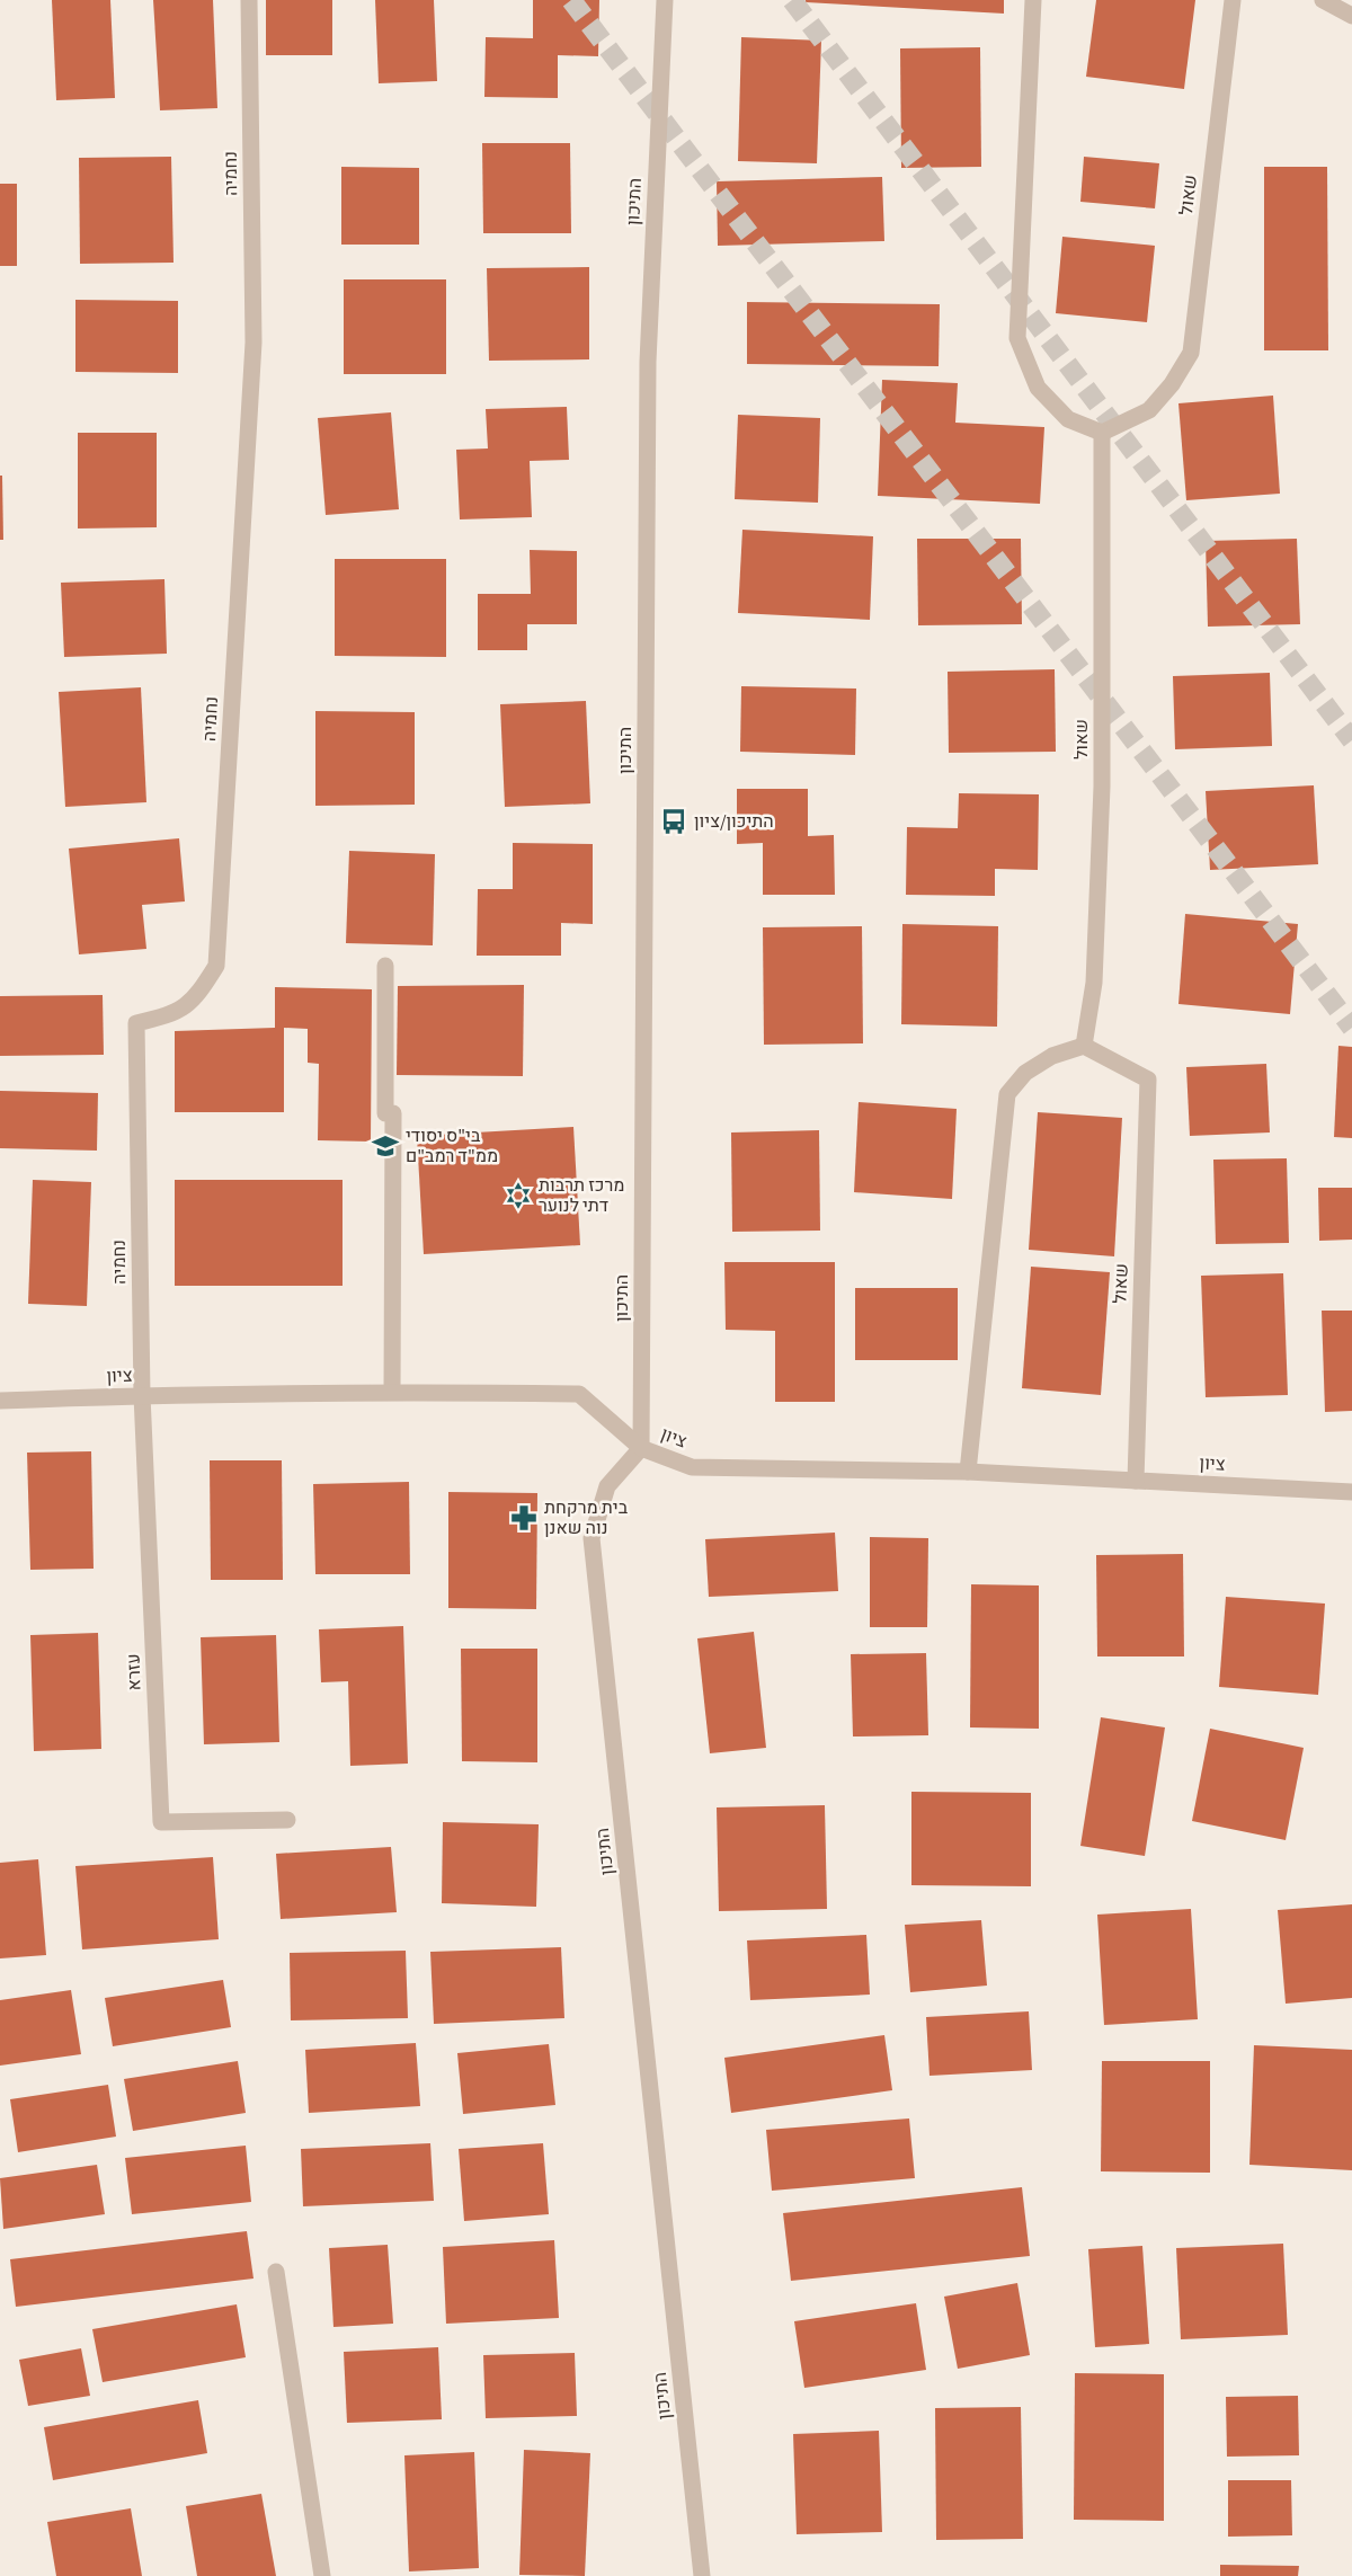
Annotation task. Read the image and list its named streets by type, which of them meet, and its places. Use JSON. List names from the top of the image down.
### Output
{
  "streets": {
    "street": [
      "נחמיה",
      "שאול",
      "התיכון",
      "ציון",
      "עזרא"
    ]
  },
  "crossings": [
    ["נחמיה", "ציון"],
    ["נחמיה", "עזרא"],
    ["שאול", "ציון"],
    ["התיכון", "ציון"],
    ["ציון", "עזרא"]
  ],
  "places": {
    "bus stop": ["התיכון/ציון"],
    "school or university": ["בי\"ס יסודי ממ\"ד רמב\"ם"],
    "synagogue": ["מרכז תרבות דתי לנוער"],
    "pharmacy": ["בית מרקחת נוה שאנן"]
  }
}
